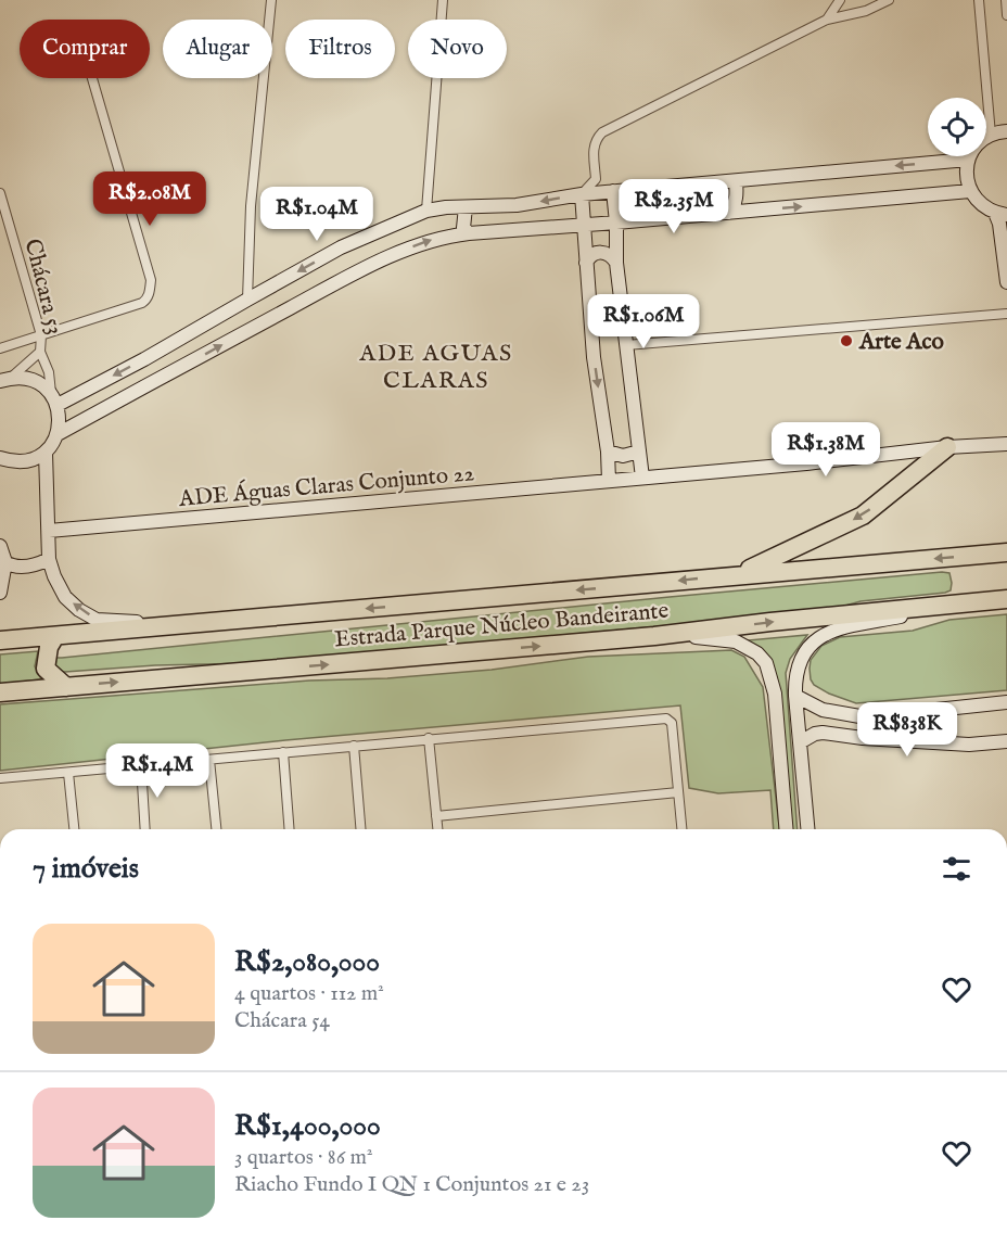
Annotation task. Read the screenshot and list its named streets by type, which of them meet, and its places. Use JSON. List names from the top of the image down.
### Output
{
  "streets": {
    "highway": ["Estrada Parque Núcleo Bandeirante"],
    "street": ["Chácara 53", "ADE Águas Claras Conjunto 22"]
  },
  "districts": ["ADE AGUAS CLARAS"],
  "places": ["Arte Aco"],
  "page": {
    "chip": [
      "Comprar",
      "Alugar",
      "Filtros",
      "Novo"
    ],
    "price": [
      "R$2.08M",
      "R$2.35M",
      "R$1.04M",
      "R$1.06M",
      "R$1.38M",
      "R$838K",
      "R$1.4M"
    ],
    "heading": "7 imóveis",
    "list": [
      {
        "name": "R$2,080,000",
        "note": "4 quartos · 112 m² · Chácara 54"
      },
      {
        "name": "R$1,400,000",
        "note": "3 quartos · 86 m² · Riacho Fundo I QN 1 Conjuntos 21 e 23"
      }
    ]
  }
}
